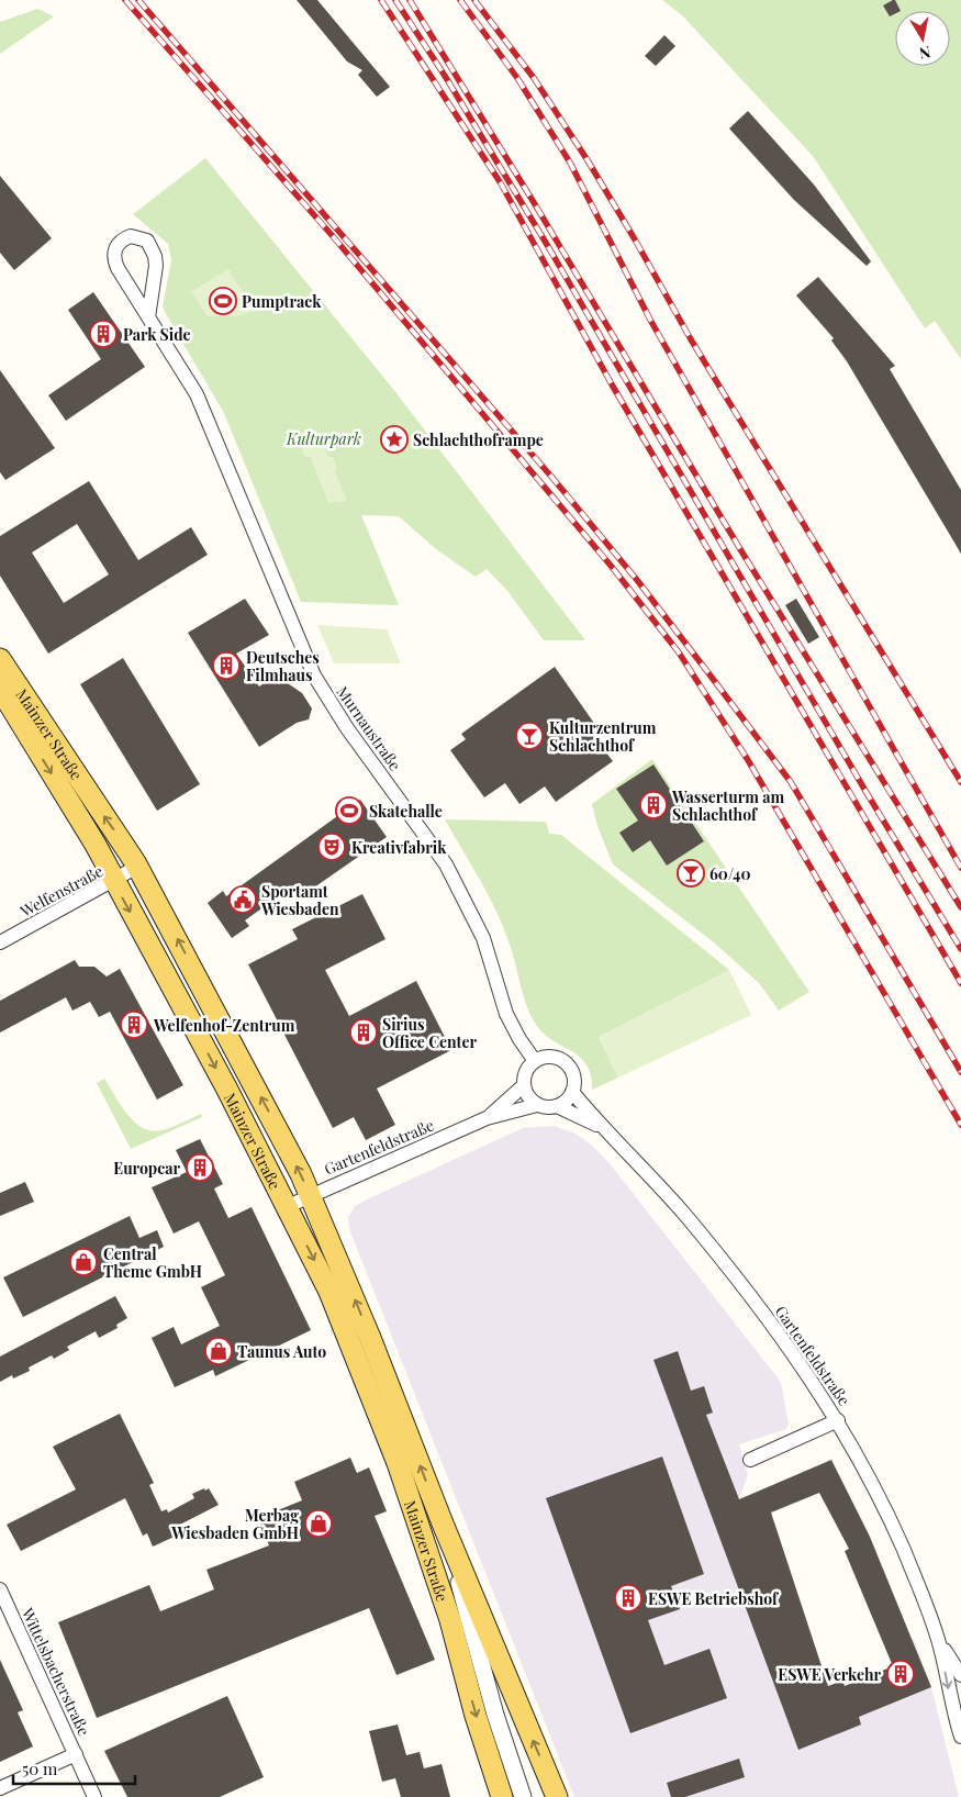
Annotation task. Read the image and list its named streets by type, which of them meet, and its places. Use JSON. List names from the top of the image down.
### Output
{
  "streets": {
    "main road": ["Mainzer Straße"],
    "street": [
      "Murnaustraße",
      "Welfenstraße",
      "Gartenfeldstraße",
      "Wittelsbacherstraße"
    ]
  },
  "crossings": [
    ["Murnaustraße", "Gartenfeldstraße"],
    ["Mainzer Straße", "Welfenstraße"],
    ["Mainzer Straße", "Gartenfeldstraße"]
  ],
  "parks": ["Kulturpark"],
  "places": {
    "sports": ["Pumptrack", "Skatehalle"],
    "building": [
      "Park Side",
      "Deutsches Filmhaus",
      "Wasserturm am Schlachthof",
      "Welfenhof-Zentrum",
      "Sirius Office Center",
      "Europcar",
      "ESWE Betriebshof",
      "ESWE Verkehr"
    ],
    "place": ["Schlachthoframpe"],
    "bar": ["Kulturzentrum Schlachthof", "60/40"],
    "theatre": ["Kreativfabrik"],
    "public building": ["Sportamt Wiesbaden"],
    "shop": ["Central Theme GmbH", "Taunus Auto", "Merbag Wiesbaden GmbH"]
  },
  "scale_bar": "50 m",
  "north": "bottom"
}
